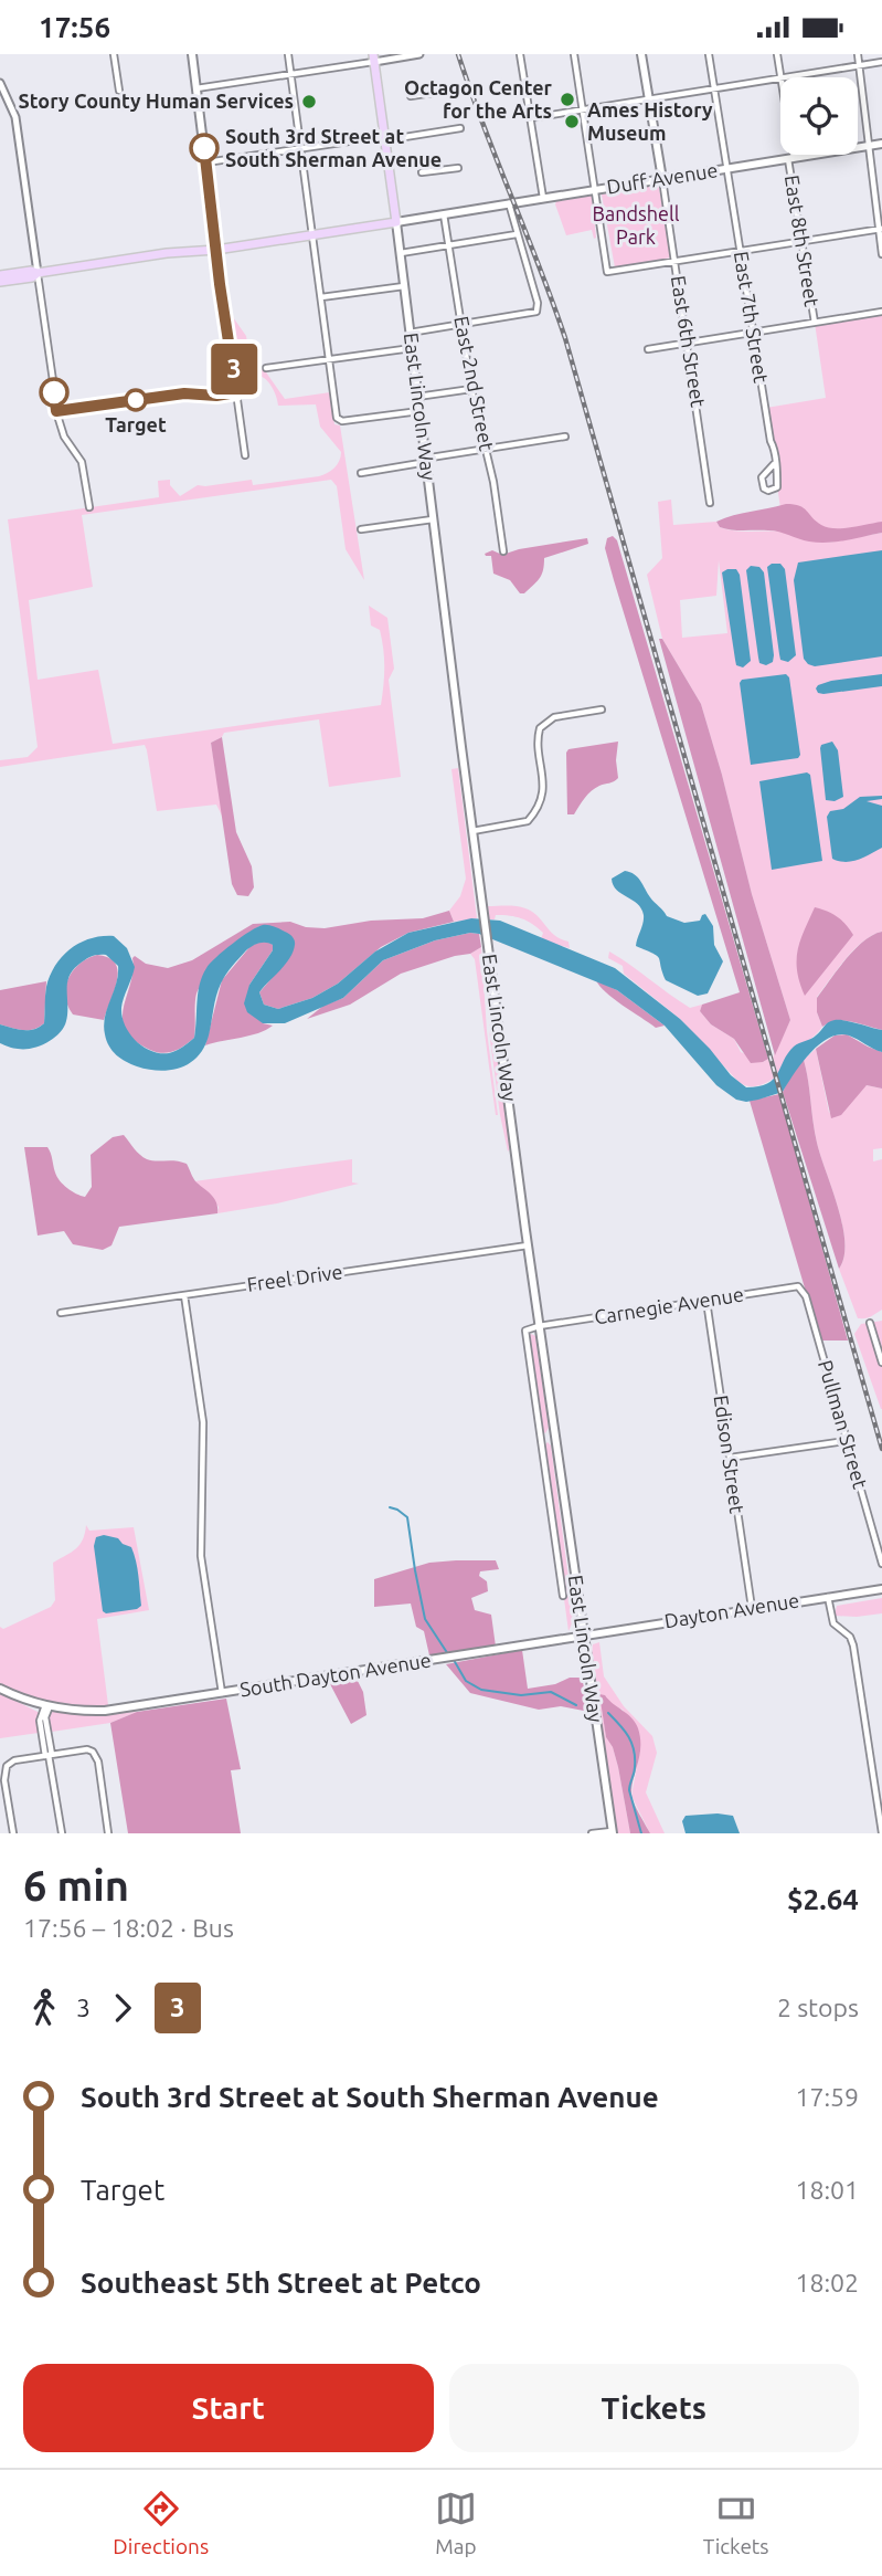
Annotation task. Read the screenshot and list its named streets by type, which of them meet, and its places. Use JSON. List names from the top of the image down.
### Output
{
  "streets": {
    "main road": [
      "Duff Avenue",
      "East Lincoln Way",
      "Dayton Avenue",
      "South Dayton Avenue"
    ],
    "street": [
      "East 8th Street",
      "East 7th Street",
      "East 6th Street",
      "East 2nd Street",
      "Freel Drive",
      "Carnegie Avenue",
      "Pullman Street",
      "Edison Street"
    ]
  },
  "crossings": [
    ["Duff Avenue", "East 8th Street"],
    ["Duff Avenue", "East 7th Street"],
    ["Duff Avenue", "East 6th Street"],
    ["Duff Avenue", "East 2nd Street"],
    ["Duff Avenue", "East Lincoln Way"],
    ["East Lincoln Way", "Freel Drive"],
    ["East Lincoln Way", "Carnegie Avenue"],
    ["East Lincoln Way", "Dayton Avenue"],
    ["East Lincoln Way", "South Dayton Avenue"],
    ["Carnegie Avenue", "Pullman Street"],
    ["Carnegie Avenue", "Edison Street"],
    ["Edison Street", "Dayton Avenue"],
    ["Dayton Avenue", "South Dayton Avenue"]
  ],
  "parks": ["Bandshell Park"],
  "places": [
    "Octagon Center for the Arts",
    "Story County Human Services",
    "Ames History Museum",
    "South 3rd Street at South Sherman Avenue",
    "Target"
  ],
  "lines": ["bus line 3"],
  "page": {
    "status": "17:56",
    "on_map": "3",
    "heading": ["6 min", "17:56 – 18:02 · Bus", "$2.64"],
    "legs": ["3", "3", "2 stops"],
    "list": [
      {
        "name": "South 3rd Street at South Sherman Avenue",
        "value": "17:59"
      },
      {
        "name": "Target",
        "value": "18:01"
      },
      {
        "name": "Southeast 5th Street at Petco",
        "value": "18:02"
      }
    ],
    "buttons": ["Start", "Tickets"],
    "tabs": ["Directions", "Map", "Tickets"]
  }
}
